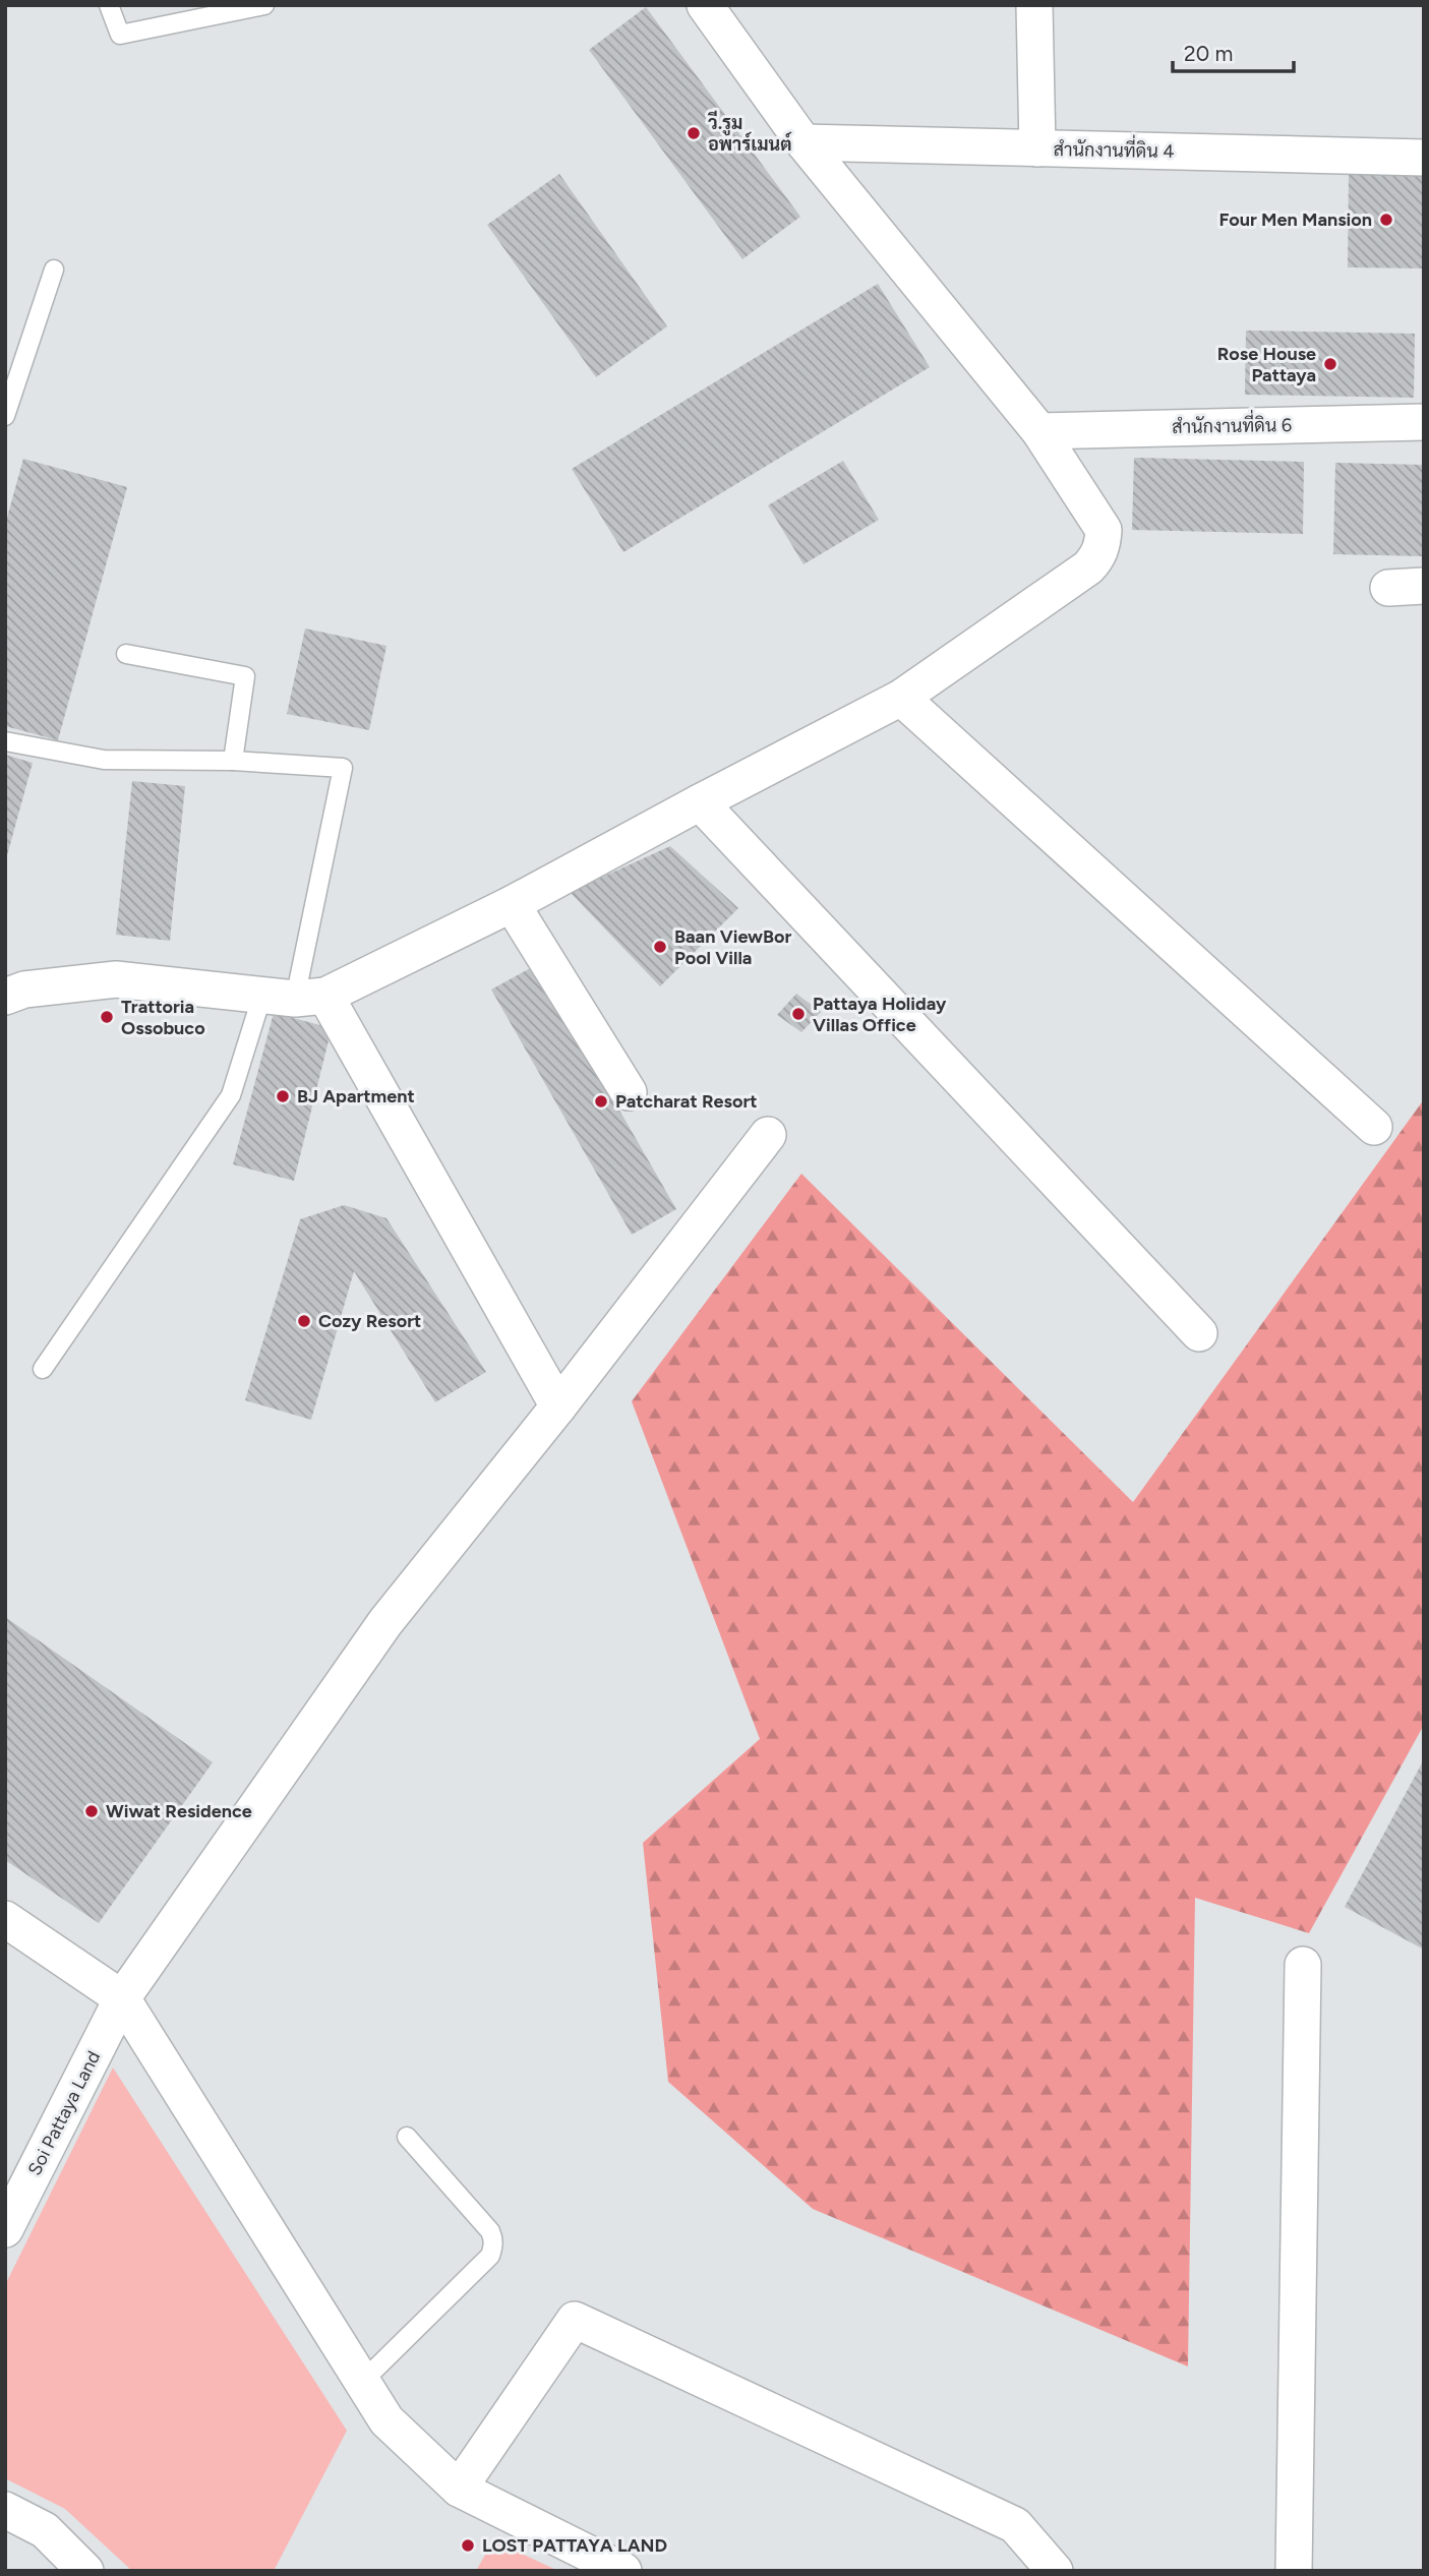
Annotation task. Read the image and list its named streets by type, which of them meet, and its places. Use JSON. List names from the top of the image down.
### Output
{
  "streets": {
    "street": ["สำนักงานที่ดิน 4", "สำนักงานที่ดิน 6", "Soi Pattaya Land"]
  },
  "places": [
    "วี.รูม อพาร์เมนต์",
    "Four Men Mansion",
    "Rose House Pattaya",
    "Baan ViewBor Pool Villa",
    "Pattaya Holiday Villas Office",
    "Trattoria Ossobuco",
    "BJ Apartment",
    "Patcharat Resort",
    "Cozy Resort",
    "Wiwat Residence",
    "LOST PATTAYA LAND"
  ],
  "scale_bar": "20 m"
}
